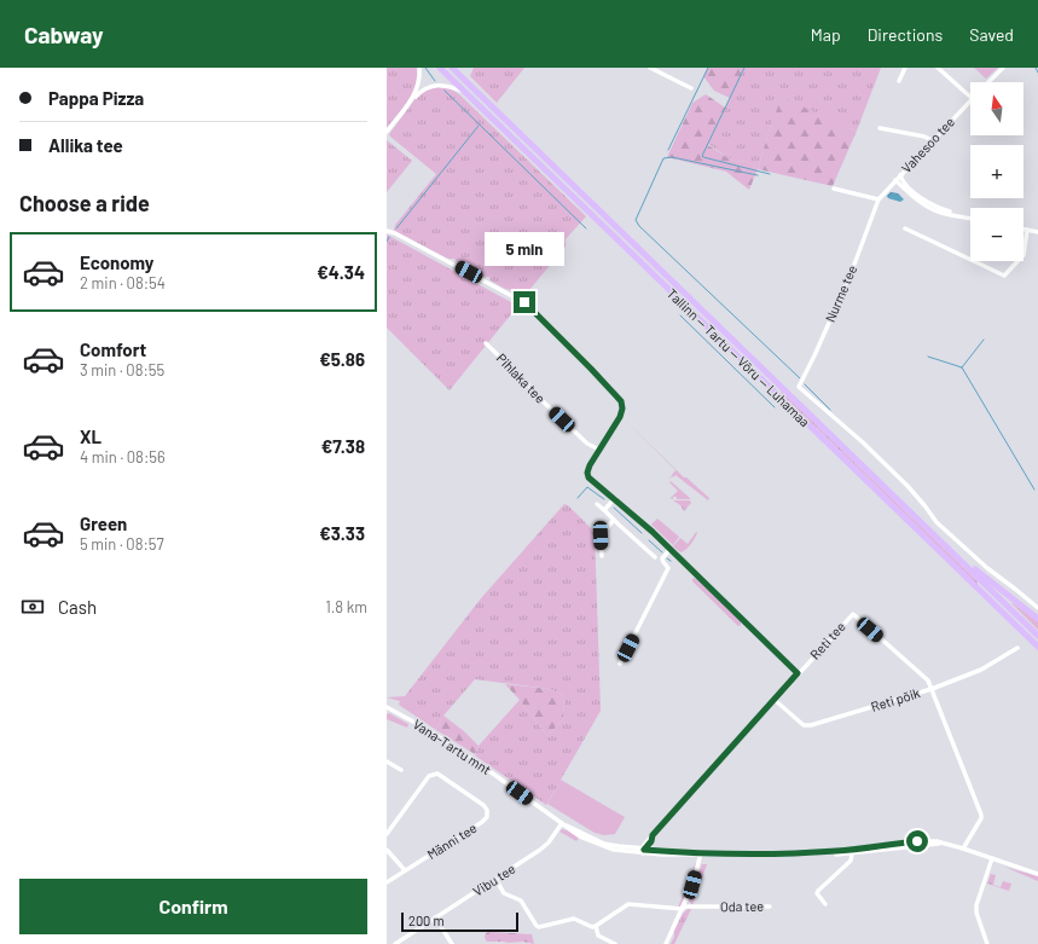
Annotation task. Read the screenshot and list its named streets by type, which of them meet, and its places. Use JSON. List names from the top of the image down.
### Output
{
  "streets": {
    "highway": ["Tallinn — Tartu — Võru — Luhamaa"],
    "street": [
      "Vahesoo tee",
      "Nurme tee",
      "Pihlaka tee",
      "Reti tee",
      "Reti põik",
      "Vana-Tartu mnt",
      "Männi tee",
      "Vibu tee",
      "Oda tee"
    ]
  },
  "crossings": [
    ["Vahesoo tee", "Nurme tee"],
    ["Reti tee", "Reti põik"],
    ["Reti tee", "Vana-Tartu mnt"],
    ["Vana-Tartu mnt", "Vibu tee"]
  ],
  "scale_bar": "200 m",
  "north": "top",
  "page": {
    "header": "Cabway",
    "nav": ["Map", "Directions", "Saved"],
    "banner": ["Pappa Pizza", "Allika tee"],
    "map_buttons": ["+", "−"],
    "heading": "Choose a ride",
    "list": [
      {
        "name": "Economy",
        "note": "2 min · 08:54",
        "value": "€4.34"
      },
      {
        "name": "Comfort",
        "note": "3 min · 08:55",
        "value": "€5.86"
      },
      {
        "name": "XL",
        "note": "4 min · 08:56",
        "value": "€7.38"
      },
      {
        "name": "Green",
        "note": "5 min · 08:57",
        "value": "€3.33"
      }
    ],
    "bubble": "5 min",
    "pay": ["Cash", "1.8 km"],
    "buttons": "Confirm",
    "scale": "200 m"
  }
}
